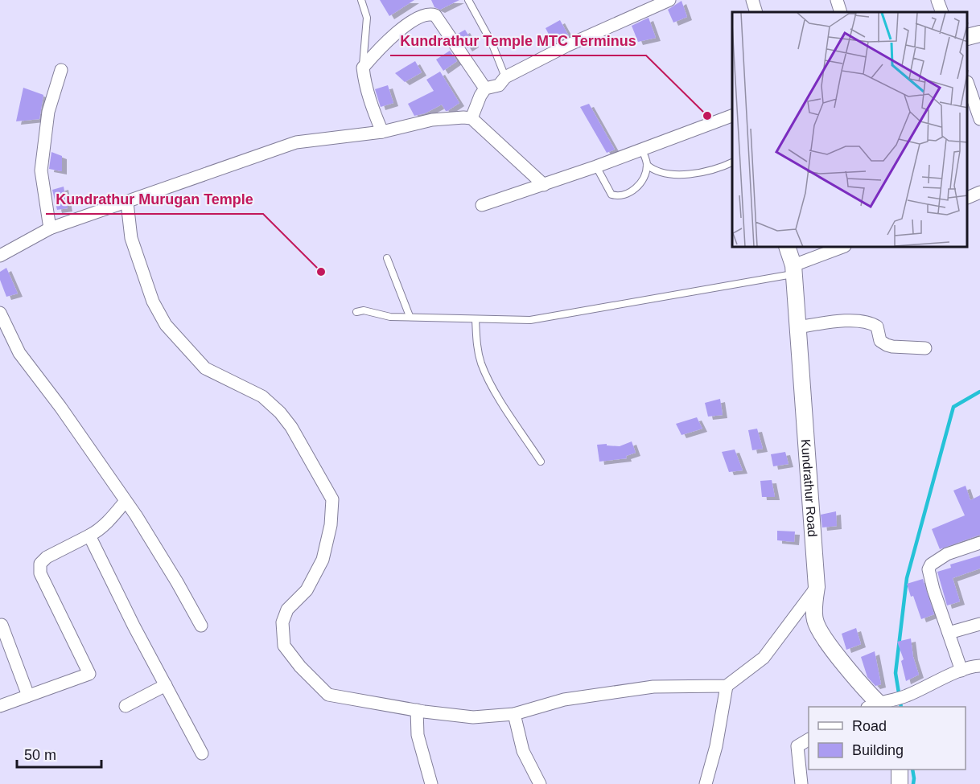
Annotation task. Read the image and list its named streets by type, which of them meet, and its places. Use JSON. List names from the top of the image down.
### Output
{
  "streets": {
    "street": ["Kundrathur Road"]
  },
  "places": ["Kundrathur Temple MTC Terminus", "Kundrathur Murugan Temple"],
  "legend": ["Road", "Building"],
  "scale_bar": "50 m"
}
